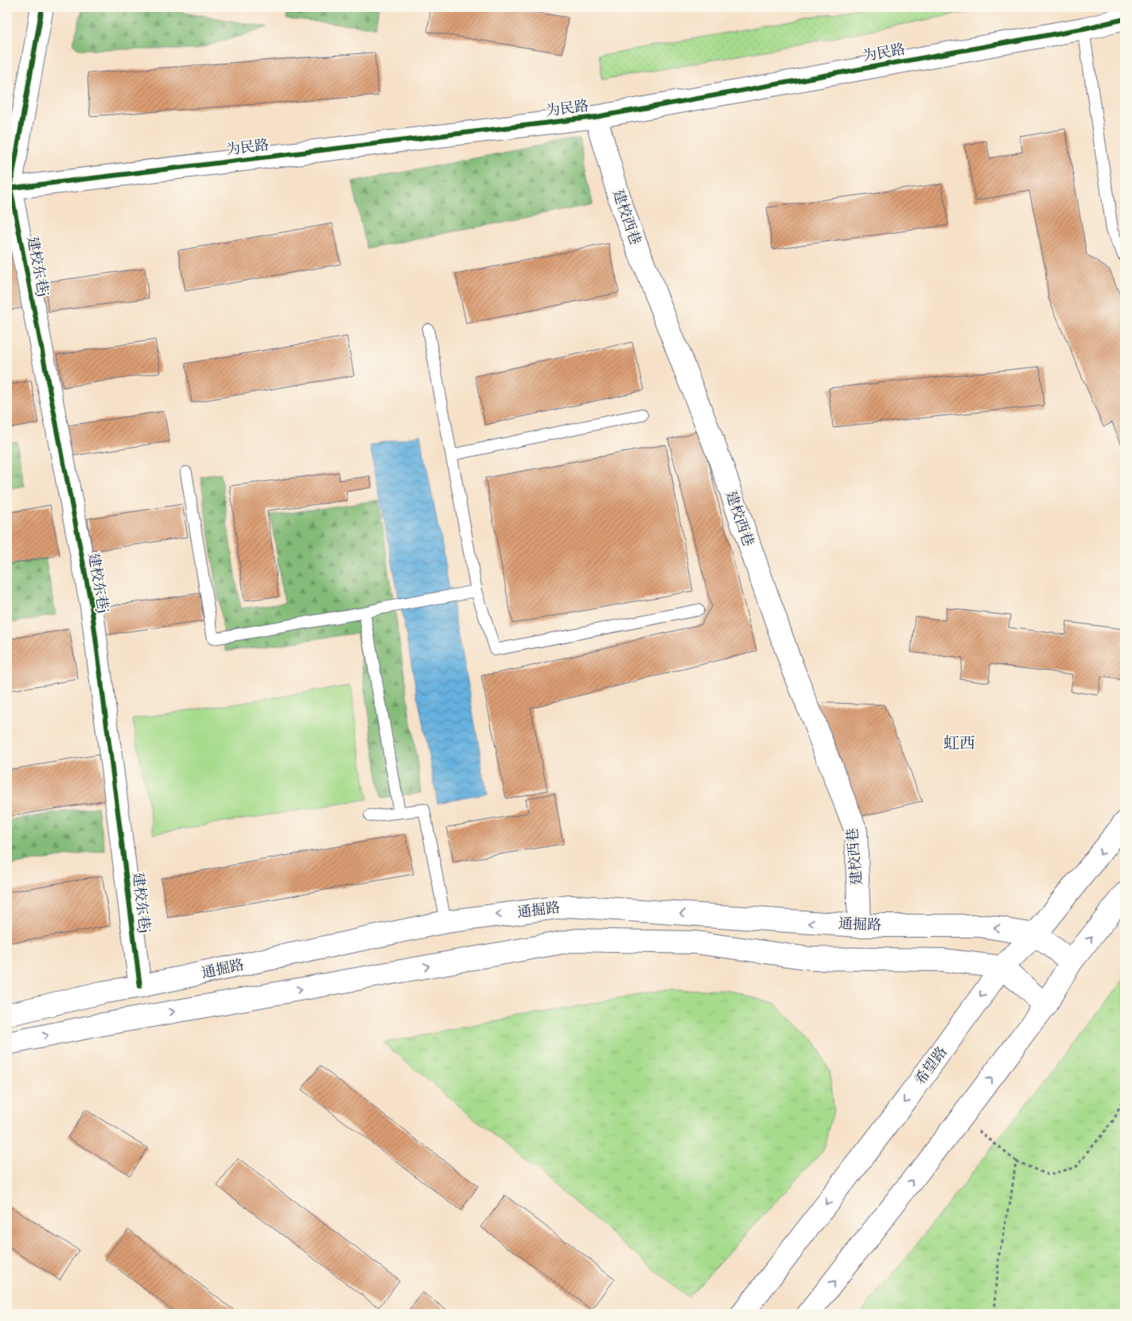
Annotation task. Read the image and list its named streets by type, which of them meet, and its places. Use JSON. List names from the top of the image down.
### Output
{
  "streets": {
    "main road": [
      "为民路",
      "建校西巷",
      "建校东巷j",
      "通掘路",
      "希望路"
    ]
  },
  "crossings": [
    ["为民路", "建校西巷"],
    ["为民路", "建校东巷j"],
    ["建校西巷", "通掘路"],
    ["建校东巷j", "通掘路"],
    ["通掘路", "希望路"]
  ],
  "districts": ["虹西"]
}
